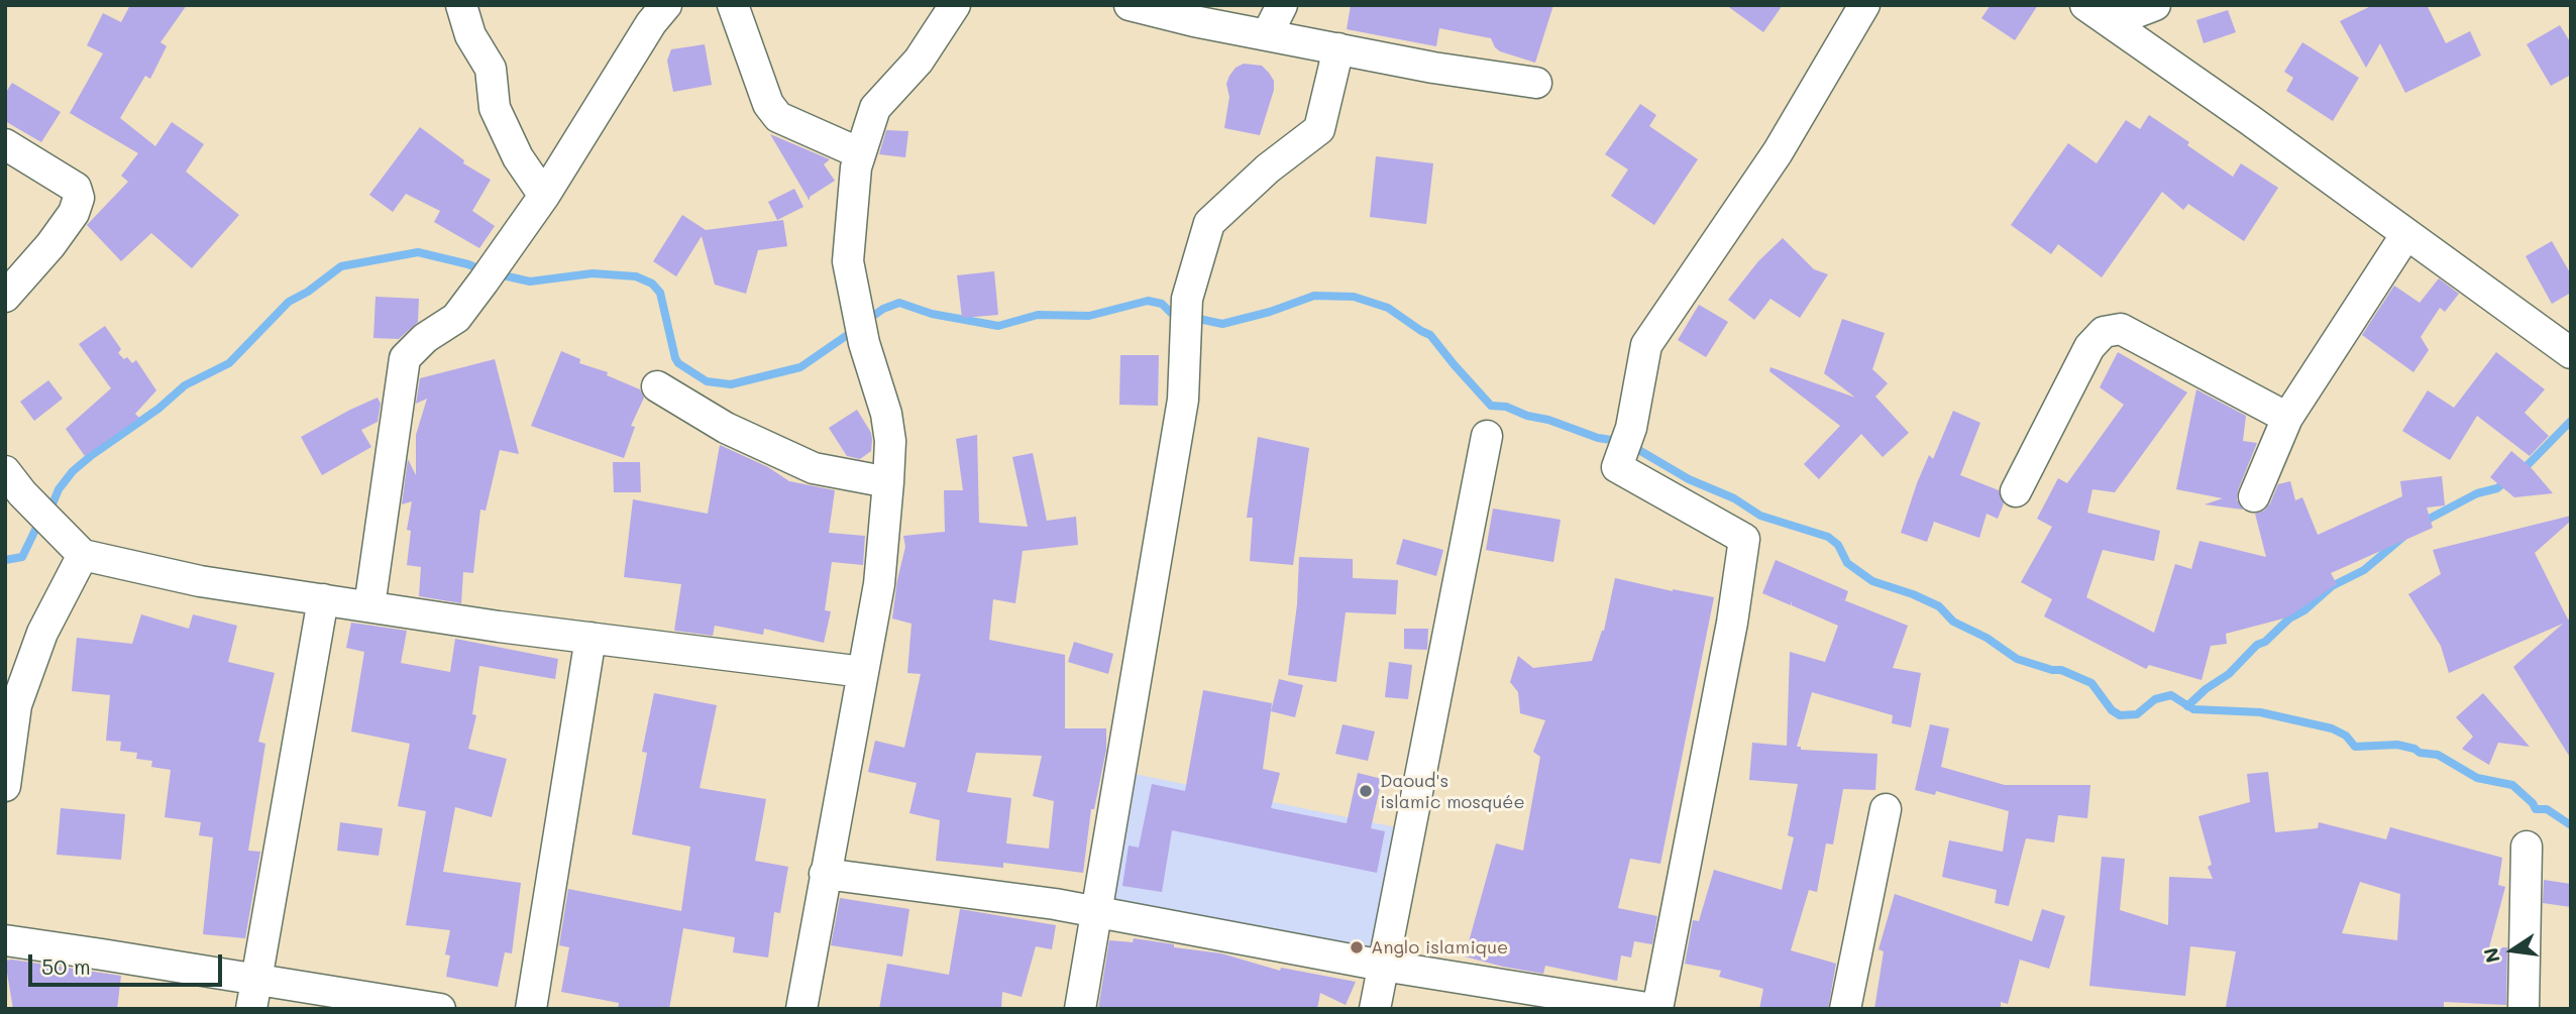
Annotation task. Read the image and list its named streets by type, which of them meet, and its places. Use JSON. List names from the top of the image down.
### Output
{
  "places": ["Daoud's islamic mosquée", "Anglo islamique"],
  "scale_bar": "50 m",
  "north": "left"
}
